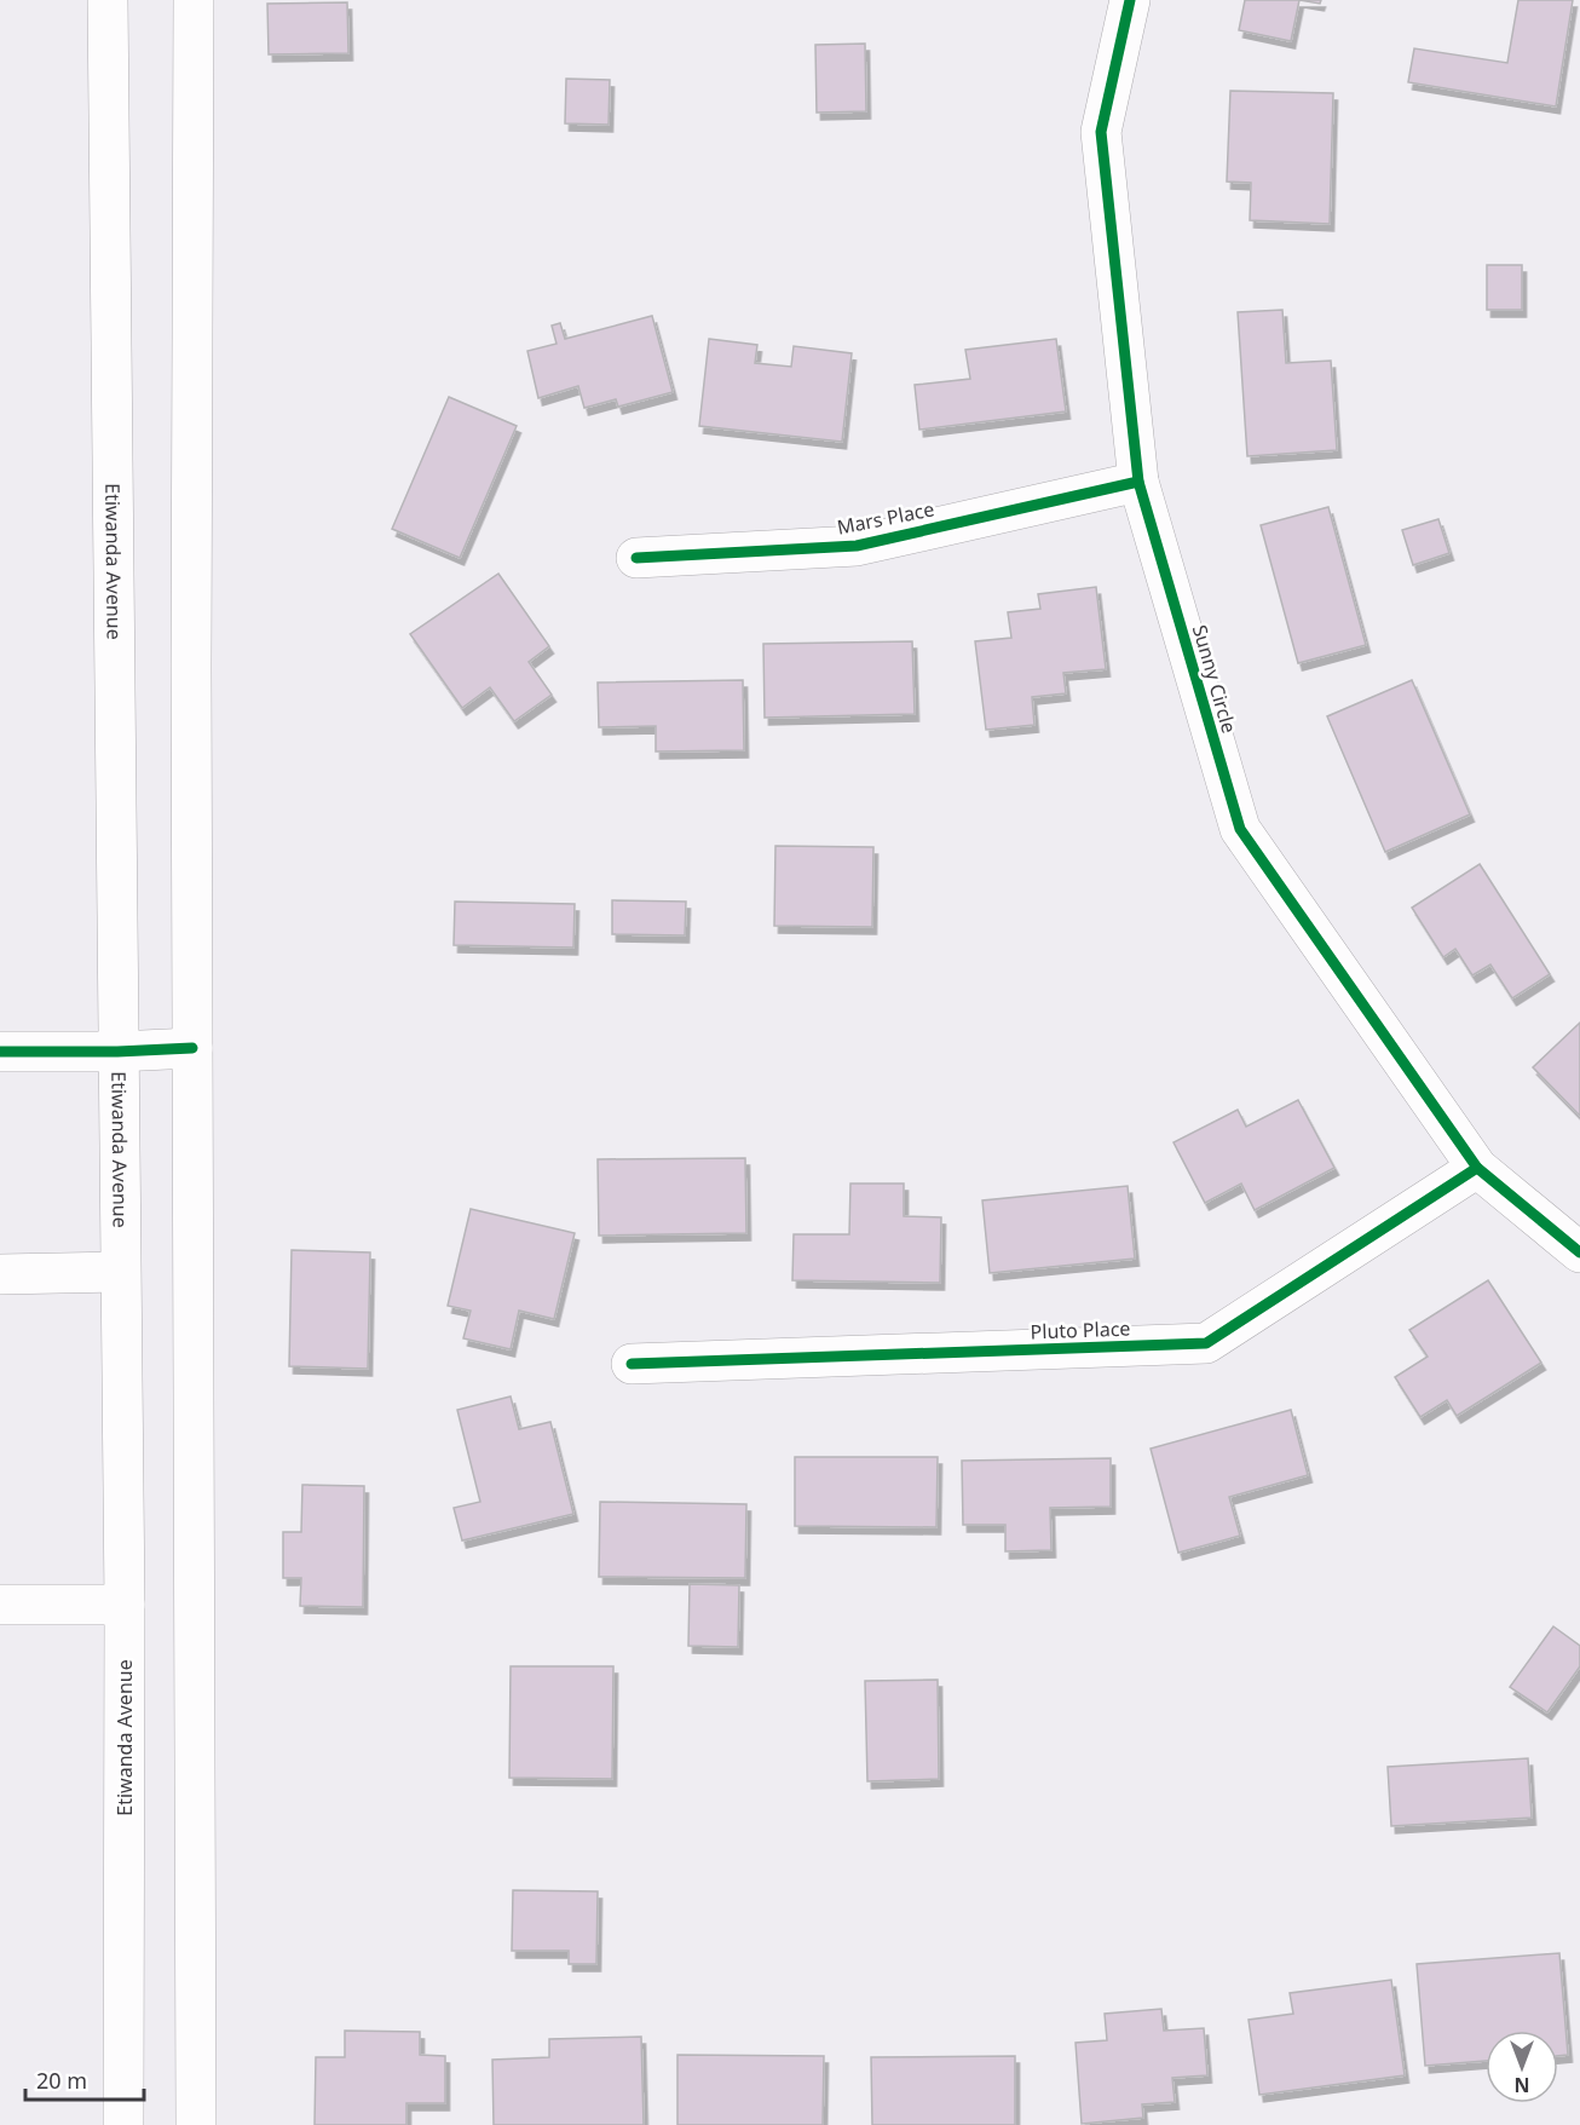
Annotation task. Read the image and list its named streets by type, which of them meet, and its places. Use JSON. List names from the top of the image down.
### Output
{
  "streets": {
    "main road": [
      "Mars Place",
      "Etiwanda Avenue",
      "Sunny Circle",
      "Pluto Place"
    ]
  },
  "crossings": [
    ["Mars Place", "Sunny Circle"],
    ["Sunny Circle", "Pluto Place"]
  ],
  "scale_bar": "20 m",
  "north": "bottom"
}
